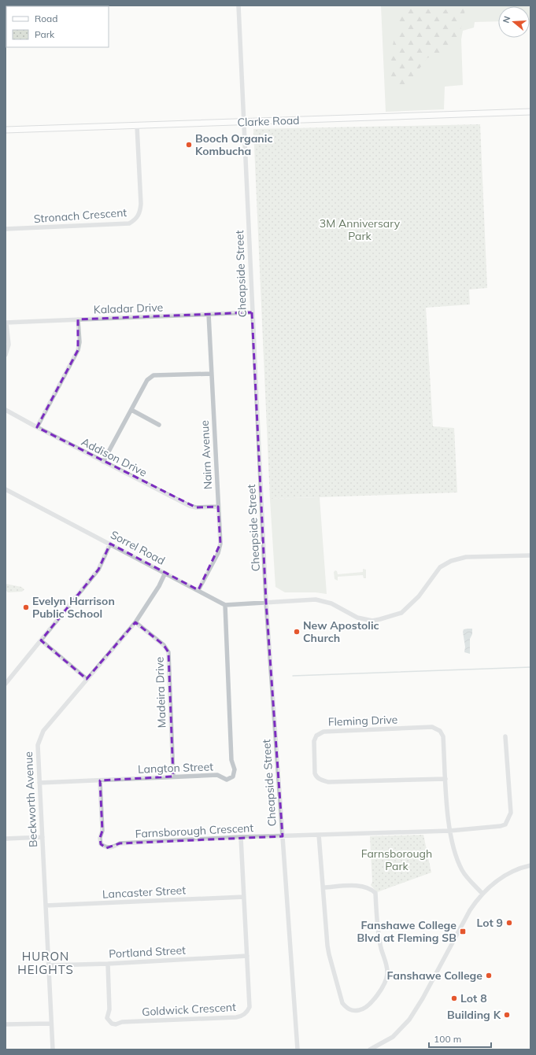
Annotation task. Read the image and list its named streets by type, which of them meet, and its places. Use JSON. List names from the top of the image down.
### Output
{
  "streets": {
    "main road": ["Clarke Road"],
    "street": [
      "Stronach Crescent",
      "Cheapside Street",
      "Kaladar Drive",
      "Nairn Avenue",
      "Addison Drive",
      "Sorrel Road",
      "Madeira Drive",
      "Fleming Drive",
      "Langton Street",
      "Beckworth Avenue",
      "Farnsborough Crescent",
      "Lancaster Street",
      "Portland Street",
      "Goldwick Crescent"
    ]
  },
  "crossings": [
    ["Clarke Road", "Stronach Crescent"],
    ["Clarke Road", "Cheapside Street"],
    ["Cheapside Street", "Kaladar Drive"],
    ["Cheapside Street", "Farnsborough Crescent"],
    ["Kaladar Drive", "Nairn Avenue"],
    ["Nairn Avenue", "Addison Drive"],
    ["Nairn Avenue", "Sorrel Road"],
    ["Sorrel Road", "Langton Street"],
    ["Sorrel Road", "Beckworth Avenue"],
    ["Madeira Drive", "Langton Street"],
    ["Madeira Drive", "Beckworth Avenue"],
    ["Fleming Drive", "Farnsborough Crescent"],
    ["Langton Street", "Beckworth Avenue"],
    ["Langton Street", "Farnsborough Crescent"],
    ["Beckworth Avenue", "Lancaster Street"],
    ["Beckworth Avenue", "Portland Street"],
    ["Farnsborough Crescent", "Goldwick Crescent"],
    ["Lancaster Street", "Goldwick Crescent"],
    ["Portland Street", "Goldwick Crescent"]
  ],
  "districts": ["HURON HEIGHTS"],
  "parks": ["3M Anniversary Park", "Farnsborough Park"],
  "places": {
    "other": [
      "Booch Organic Kombucha",
      "Evelyn Harrison Public School",
      "New Apostolic Church",
      "Lot 9",
      "Fanshawe College",
      "Lot 8",
      "Building K"
    ],
    "transit": ["Fanshawe College Blvd at Fleming SB"]
  },
  "legend": ["Road", "Park"],
  "scale_bar": "100 m",
  "north": "left"
}
